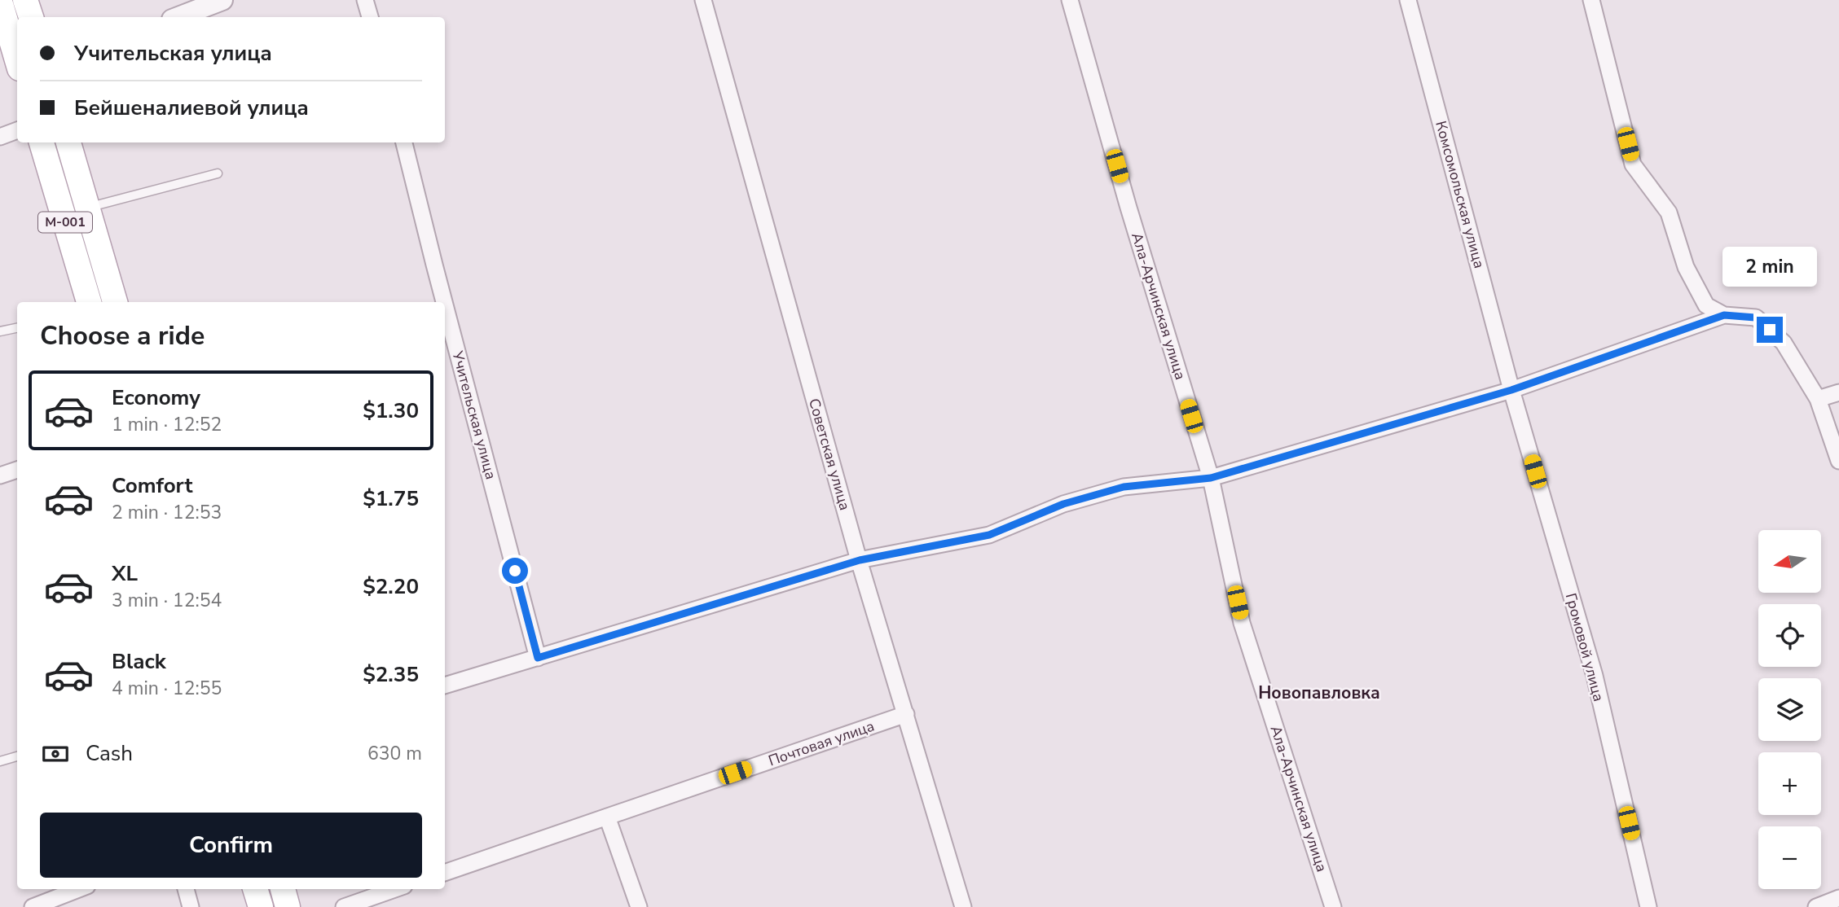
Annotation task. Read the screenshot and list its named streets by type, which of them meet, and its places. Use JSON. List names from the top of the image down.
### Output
{
  "streets": {
    "main road": ["M-001"],
    "street": [
      "Комсомольская улица",
      "Ала-Арчинская улица",
      "Учительская улица",
      "Советская улица",
      "Громовой улица",
      "Почтовая улица"
    ]
  },
  "crossings": [
    ["Комсомольская улица", "Громовой улица"],
    ["Советская улица", "Почтовая улица"]
  ],
  "districts": ["Новопавловка"],
  "north": "left",
  "page": {
    "banner": ["Учительская улица", "Бейшеналиевой улица"],
    "bubble": "2 min",
    "heading": "Choose a ride",
    "list": [
      {
        "name": "Economy",
        "note": "1 min · 12:52",
        "value": "$1.30"
      },
      {
        "name": "Comfort",
        "note": "2 min · 12:53",
        "value": "$1.75"
      },
      {
        "name": "XL",
        "note": "3 min · 12:54",
        "value": "$2.20"
      },
      {
        "name": "Black",
        "note": "4 min · 12:55",
        "value": "$2.35"
      }
    ],
    "map_buttons": ["+", "−"],
    "pay": ["Cash", "630 m"],
    "buttons": "Confirm"
  }
}
